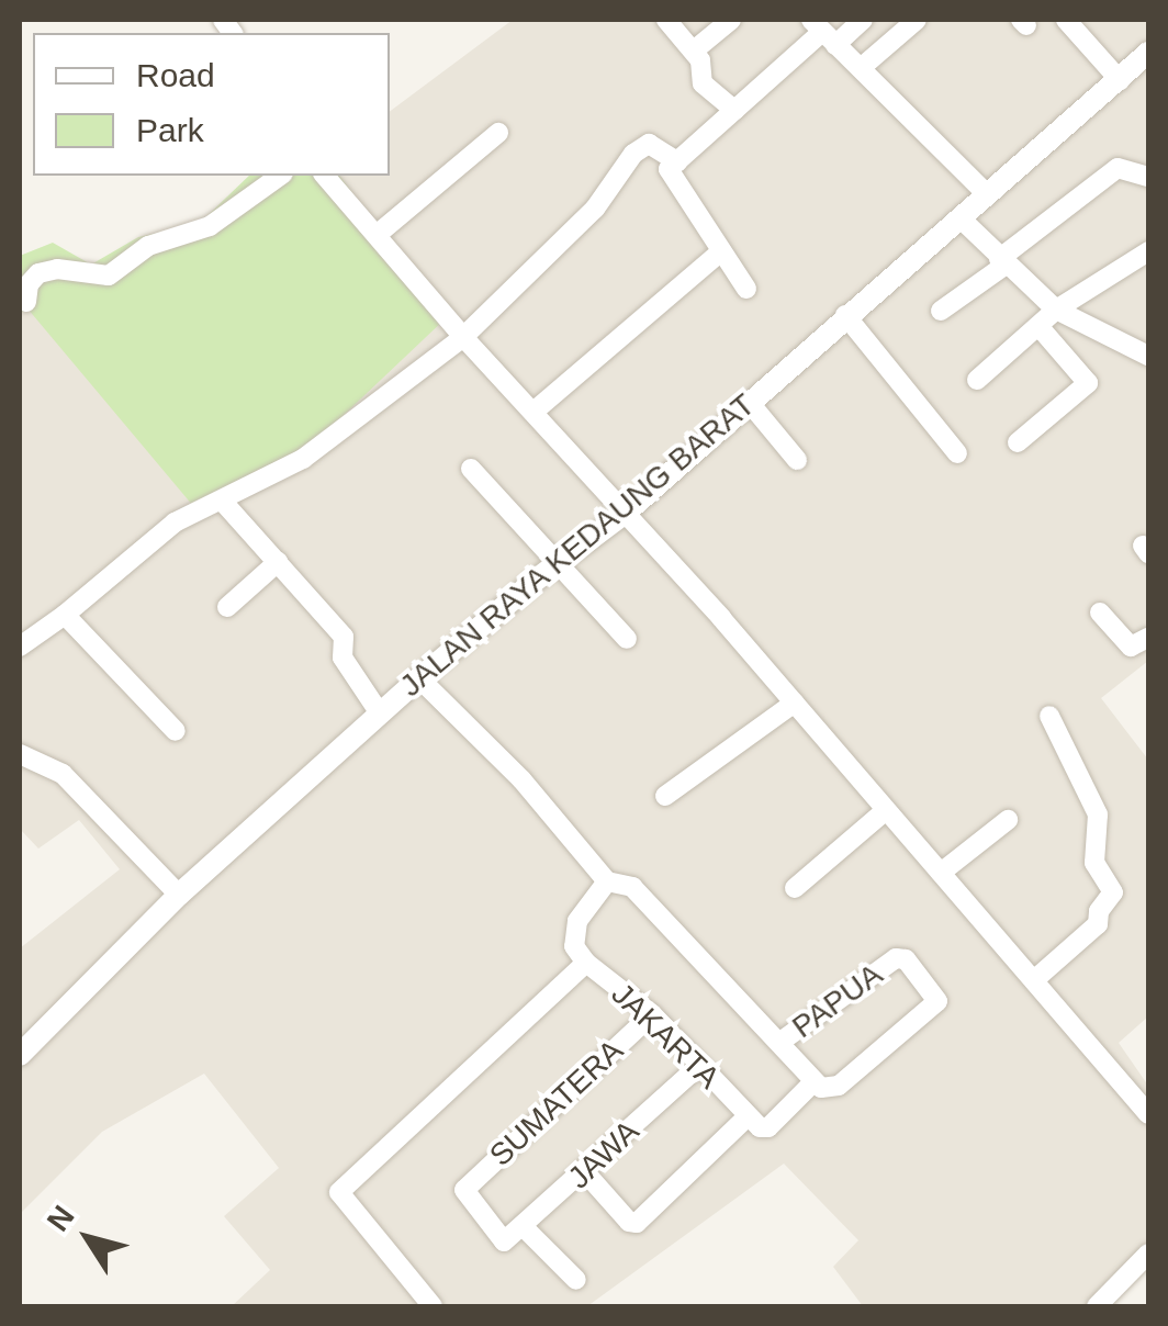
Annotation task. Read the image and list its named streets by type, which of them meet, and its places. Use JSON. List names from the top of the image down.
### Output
{
  "streets": {
    "street": [
      "JALAN RAYA KEDAUNG BARAT",
      "PAPUA",
      "JAKARTA",
      "SUMATERA",
      "JAWA"
    ]
  },
  "crossings": [
    ["JAKARTA", "SUMATERA"],
    ["JAKARTA", "JAWA"],
    ["SUMATERA", "JAWA"]
  ],
  "legend": ["Road", "Park"],
  "north": "top left"
}
